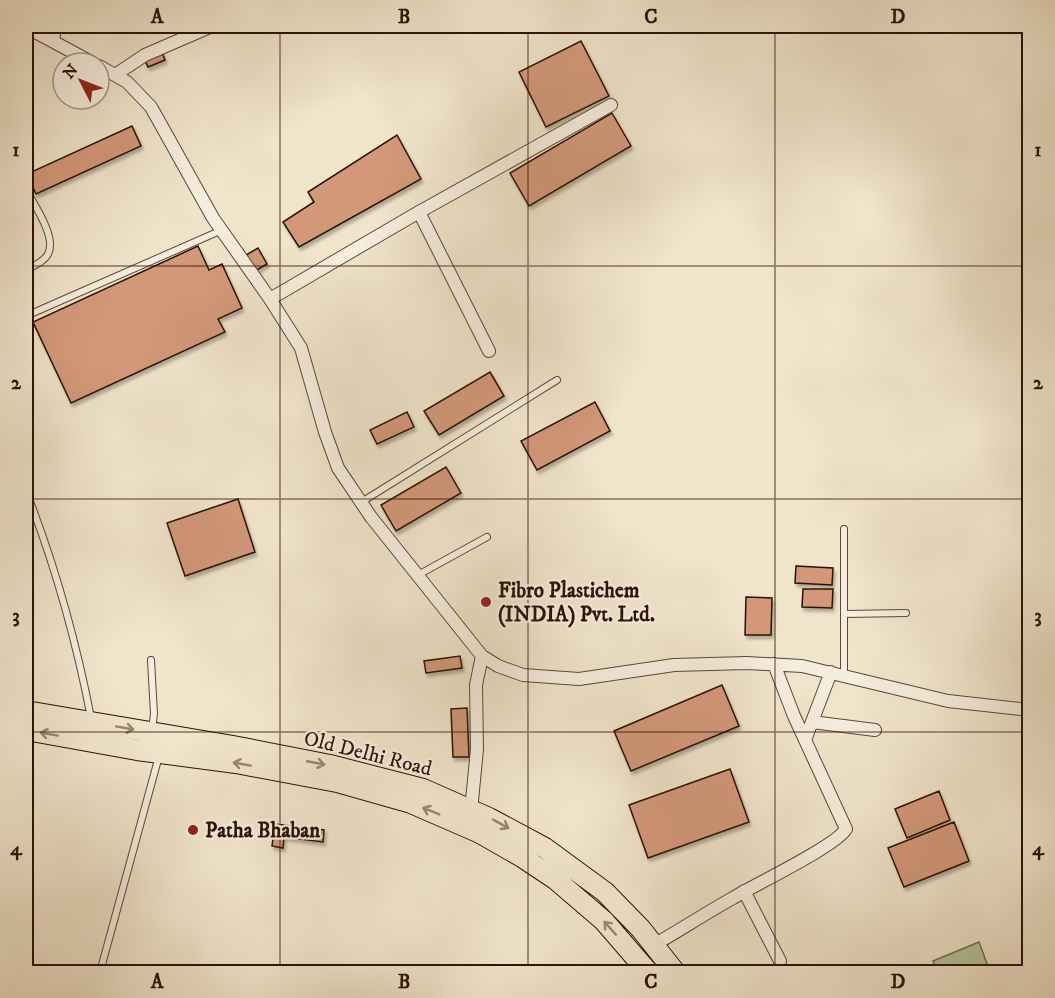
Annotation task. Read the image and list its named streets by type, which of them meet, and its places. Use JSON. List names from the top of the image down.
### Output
{
  "streets": {
    "main road": ["Old Delhi Road"]
  },
  "places": ["Fibro Plastichem (INDIA) Pvt. Ltd.", "Patha Bhaban"],
  "north": "top left",
  "grid": {
    "columns": [
      "A",
      "B",
      "C",
      "D"
    ],
    "rows": [
      "1",
      "2",
      "3",
      "4"
    ]
  }
}
